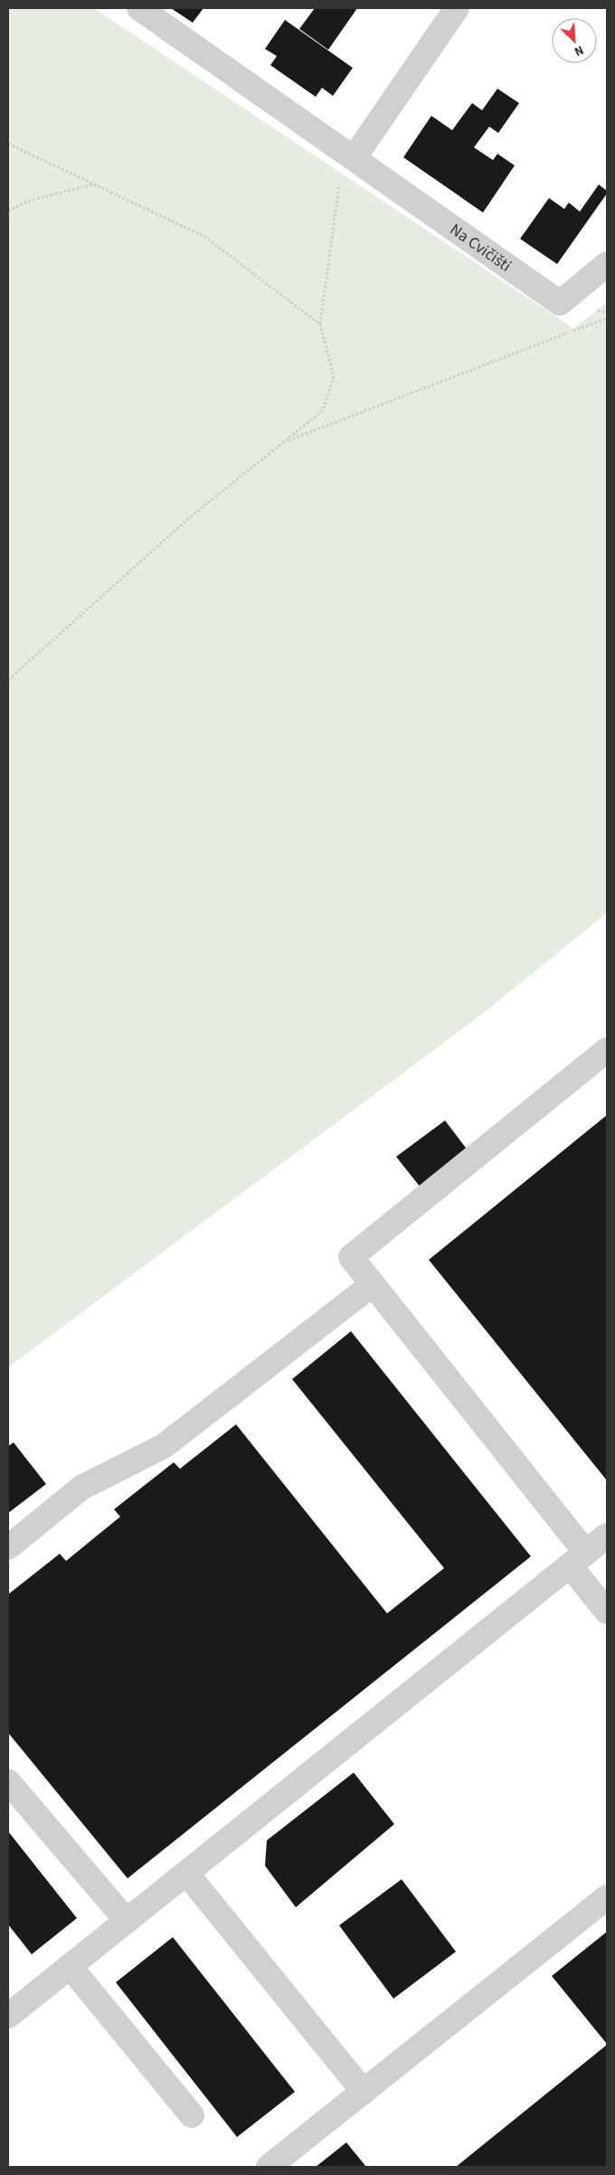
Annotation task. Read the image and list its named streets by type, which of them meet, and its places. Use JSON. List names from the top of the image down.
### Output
{
  "streets": {
    "street": ["Na Cvičišti"]
  },
  "north": "bottom right"
}
